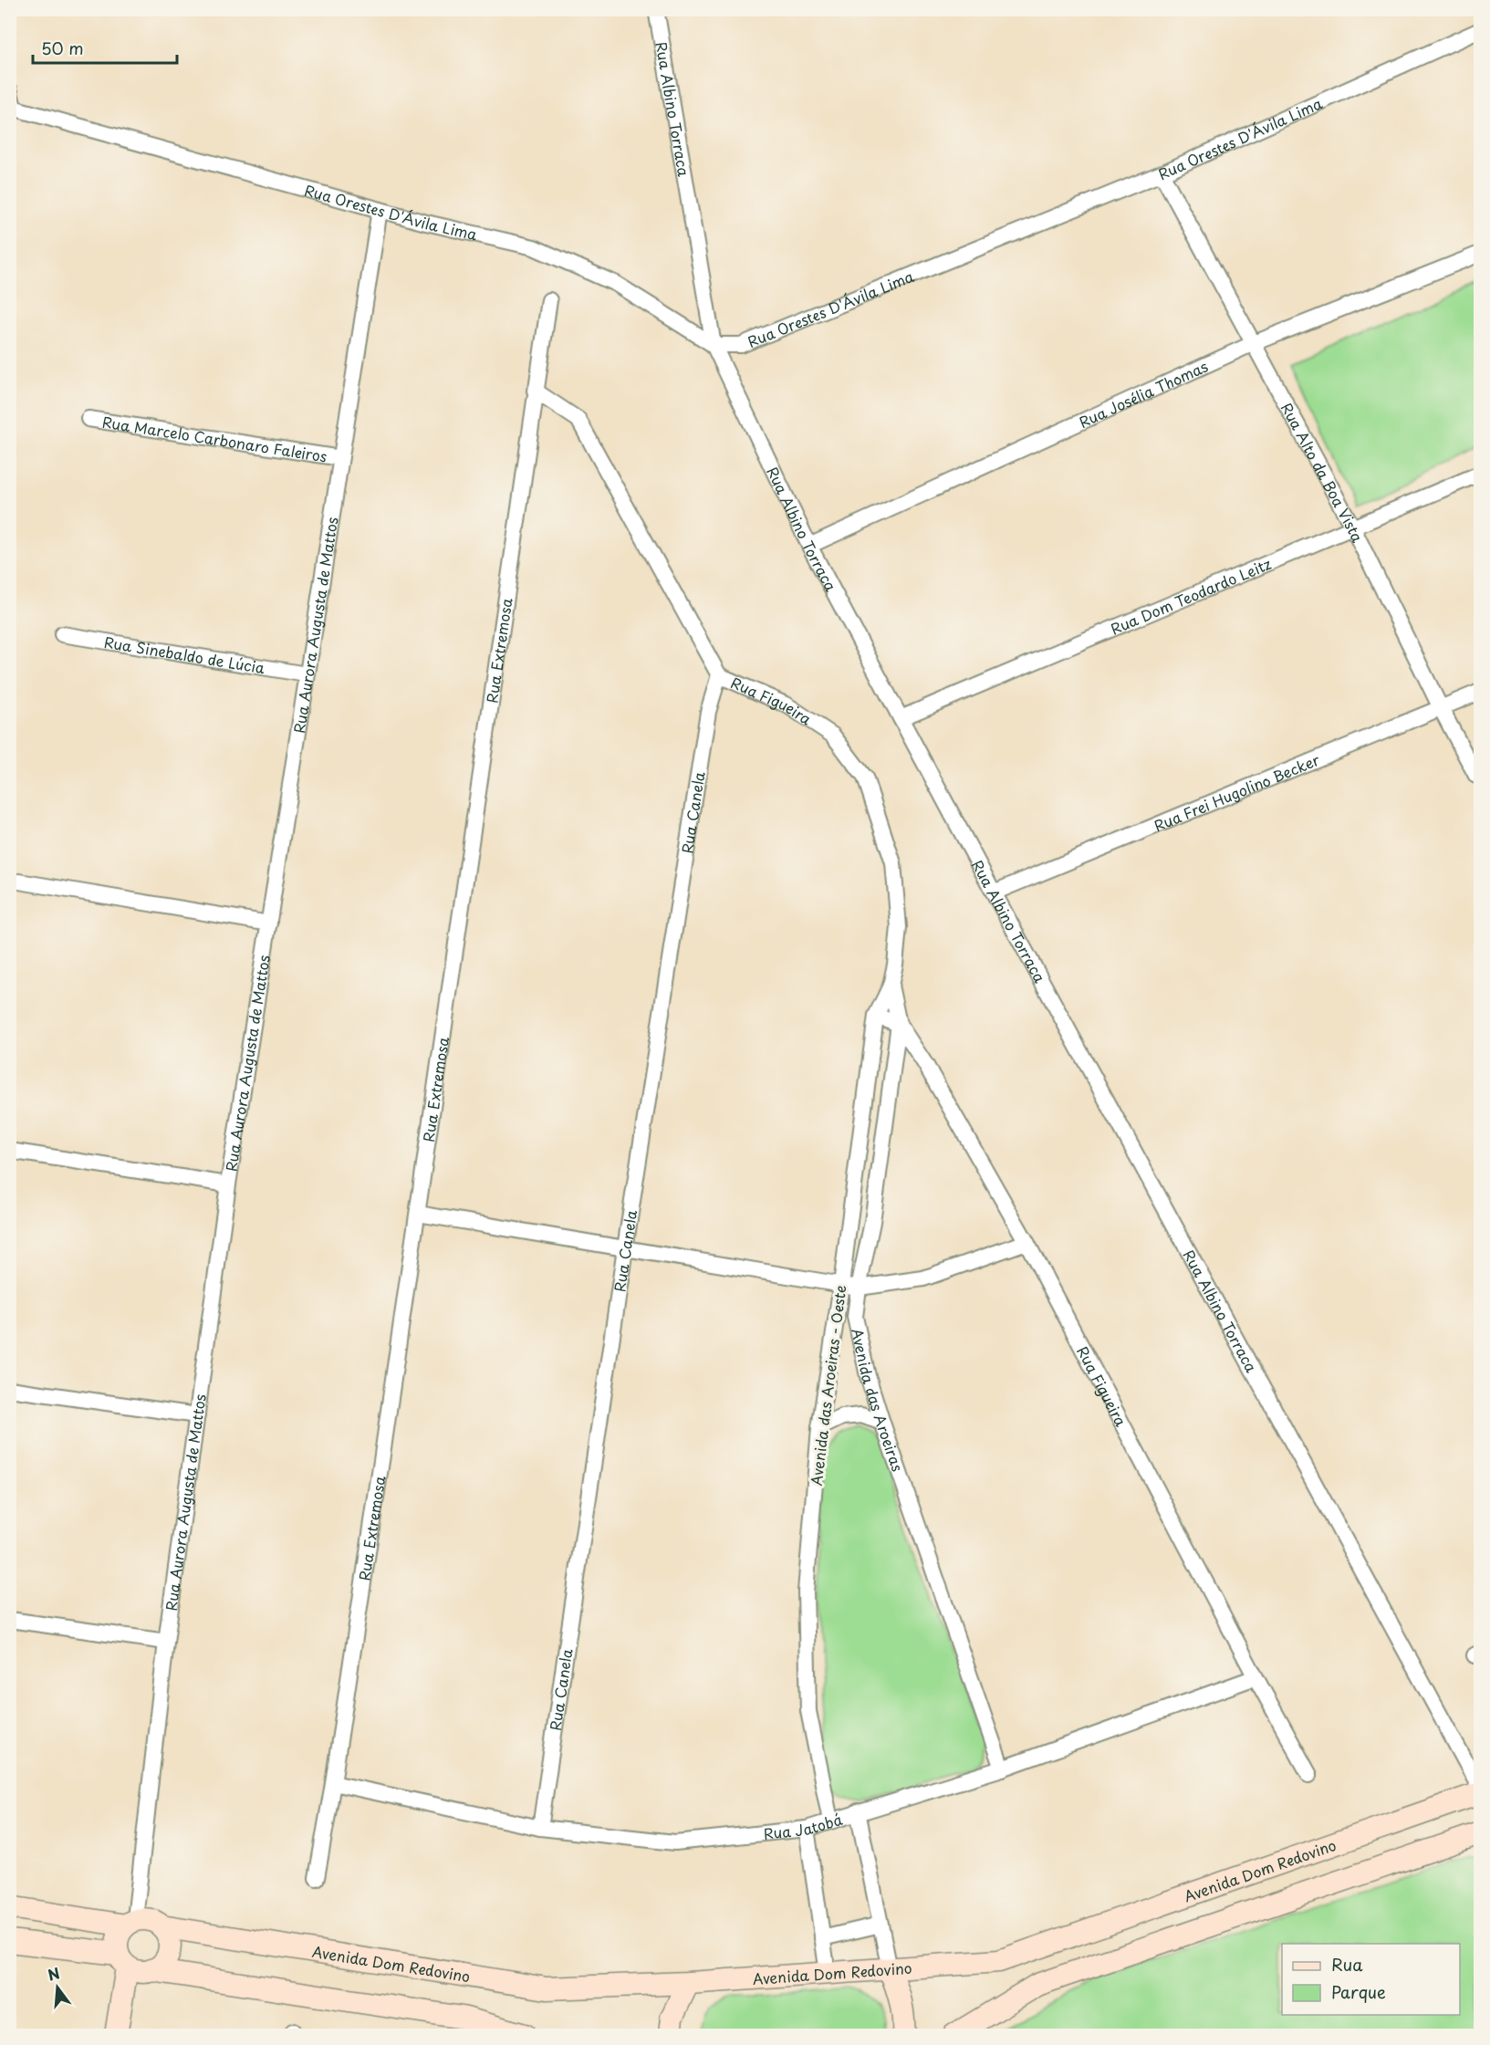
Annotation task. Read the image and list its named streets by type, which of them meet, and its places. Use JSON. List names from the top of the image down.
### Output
{
  "streets": {
    "street": [
      "Rua Albino Torraca",
      "Rua Orestes D'Ávila Lima",
      "Rua Josélia Thomas",
      "Rua Marcelo Carbonaro Faleiros",
      "Rua Alto da Boa Vista",
      "Rua Dom Teodardo Leitz",
      "Rua Aurora Augusta de Mattos",
      "Rua Extremosa",
      "Rua Sinebaldo de Lúcia",
      "Rua Figueira",
      "Rua Frei Hugolino Becker",
      "Rua Canela",
      "Avenida das Aroeiras - Oeste",
      "Avenida das Aroeiras",
      "Rua Jatobá",
      "Avenida Dom Redovino"
    ]
  },
  "crossings": [
    ["Rua Albino Torraca", "Rua Orestes D'Ávila Lima"],
    ["Rua Albino Torraca", "Rua Josélia Thomas"],
    ["Rua Albino Torraca", "Rua Dom Teodardo Leitz"],
    ["Rua Albino Torraca", "Rua Frei Hugolino Becker"],
    ["Rua Orestes D'Ávila Lima", "Rua Alto da Boa Vista"],
    ["Rua Orestes D'Ávila Lima", "Rua Aurora Augusta de Mattos"],
    ["Rua Josélia Thomas", "Rua Alto da Boa Vista"],
    ["Rua Marcelo Carbonaro Faleiros", "Rua Aurora Augusta de Mattos"],
    ["Rua Alto da Boa Vista", "Rua Dom Teodardo Leitz"],
    ["Rua Alto da Boa Vista", "Rua Frei Hugolino Becker"],
    ["Rua Aurora Augusta de Mattos", "Rua Sinebaldo de Lúcia"],
    ["Rua Aurora Augusta de Mattos", "Avenida Dom Redovino"],
    ["Rua Extremosa", "Rua Figueira"],
    ["Rua Extremosa", "Rua Jatobá"],
    ["Rua Figueira", "Rua Canela"],
    ["Rua Figueira", "Avenida das Aroeiras - Oeste"],
    ["Rua Figueira", "Avenida das Aroeiras"],
    ["Rua Figueira", "Rua Jatobá"],
    ["Rua Canela", "Rua Jatobá"],
    ["Avenida das Aroeiras - Oeste", "Avenida das Aroeiras"],
    ["Avenida das Aroeiras - Oeste", "Rua Jatobá"],
    ["Avenida das Aroeiras", "Rua Jatobá"]
  ],
  "legend": ["Rua", "Parque"],
  "scale_bar": "50 m",
  "north": "top"
}
